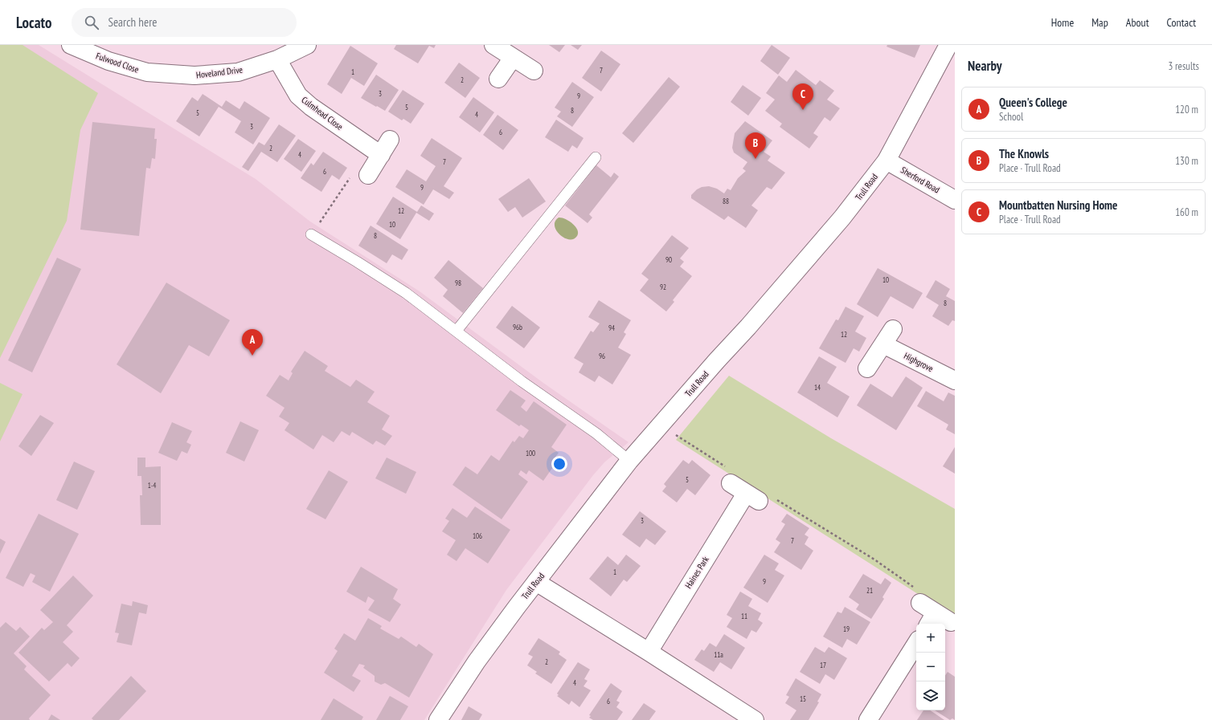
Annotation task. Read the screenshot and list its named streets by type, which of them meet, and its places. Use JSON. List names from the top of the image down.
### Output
{
  "streets": {
    "street": [
      "Fulwood Close",
      "Hoveland Drive",
      "Culmhead Close",
      "Sherford Road",
      "Trull Road",
      "Highgrove",
      "Haines Park"
    ]
  },
  "crossings": [
    ["Fulwood Close", "Hoveland Drive"],
    ["Hoveland Drive", "Culmhead Close"],
    ["Sherford Road", "Trull Road"]
  ],
  "house_numbers": [
    "7",
    "1",
    "2",
    "3",
    "9",
    "5",
    "8",
    "5",
    "4",
    "3",
    "6",
    "2",
    "4",
    "7",
    "6",
    "9",
    "88",
    "12",
    "10",
    "8",
    "90",
    "10",
    "98",
    "92",
    "8",
    "96b",
    "94",
    "12",
    "96",
    "14",
    "100",
    "5",
    "1-4",
    "3",
    "106",
    "7",
    "1",
    "9",
    "21",
    "11",
    "19",
    "11a",
    "2",
    "17",
    "4",
    "15",
    "6"
  ],
  "page": {
    "header": "Locato",
    "search": "Search here",
    "nav": [
      "Home",
      "Map",
      "About",
      "Contact"
    ],
    "heading": ["Nearby", "3 results"],
    "pins": ["C", "B", "A"],
    "list": [
      {
        "mark": "A",
        "name": "Queen's College",
        "note": "School",
        "value": "120 m"
      },
      {
        "mark": "B",
        "name": "The Knowls",
        "note": "Place · Trull Road",
        "value": "130 m"
      },
      {
        "mark": "C",
        "name": "Mountbatten Nursing Home",
        "note": "Place · Trull Road",
        "value": "160 m"
      }
    ],
    "map_buttons": ["+", "−"]
  }
}
